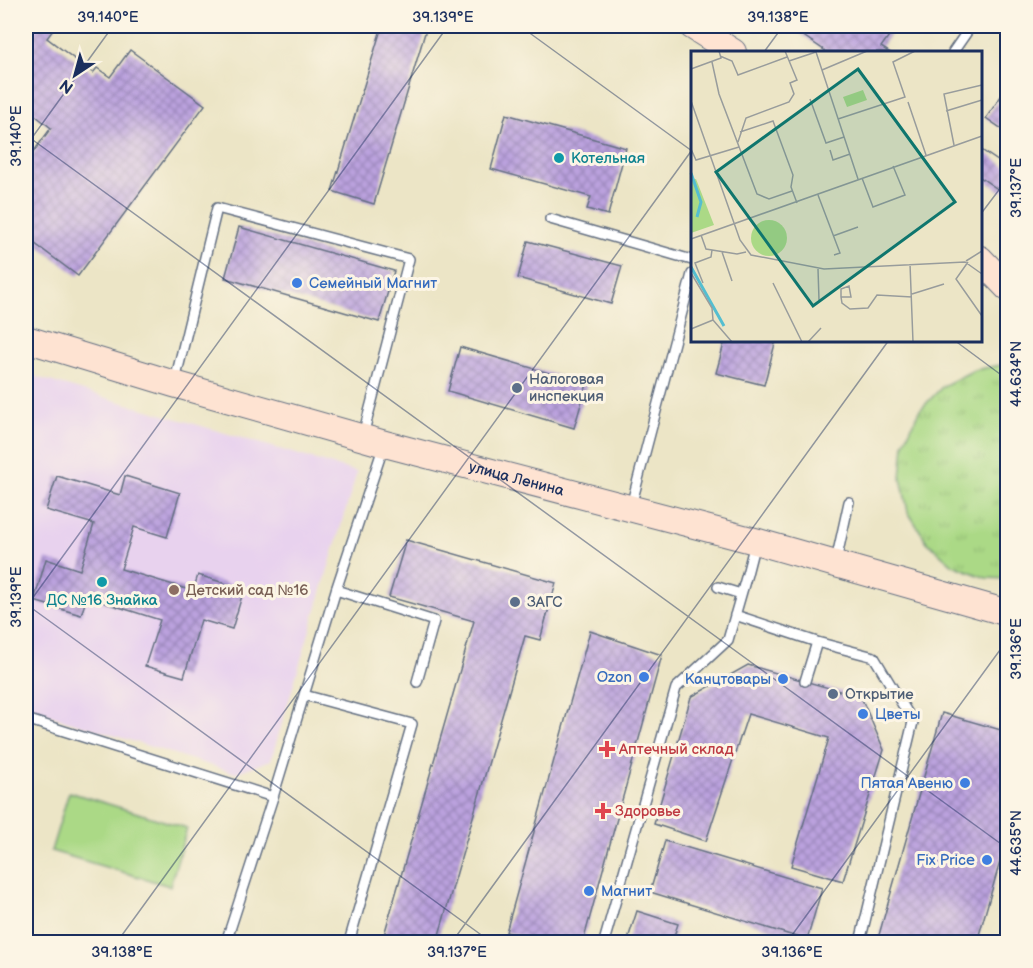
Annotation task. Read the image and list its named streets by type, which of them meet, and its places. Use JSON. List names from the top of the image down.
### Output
{
  "streets": {
    "street": ["улица Ленина"]
  },
  "places": {
    "other": [
      "Котельная",
      "Семейный Магнит",
      "Налоговая инспекция",
      "ДС №16 Знайка",
      "Детский сад №16",
      "ЗАГС",
      "Ozon",
      "Канцтовары",
      "Открытие",
      "Цветы",
      "Пятая Авеню",
      "Fix Price",
      "Магнит"
    ],
    "health": ["Аптечный склад", "Здоровье"]
  },
  "north": "bottom left",
  "coordinates": [
    "39.140°E",
    "39.139°E",
    "39.138°E",
    "39.137°E",
    "44.634°N",
    "39.136°E",
    "44.635°N"
  ]
}
